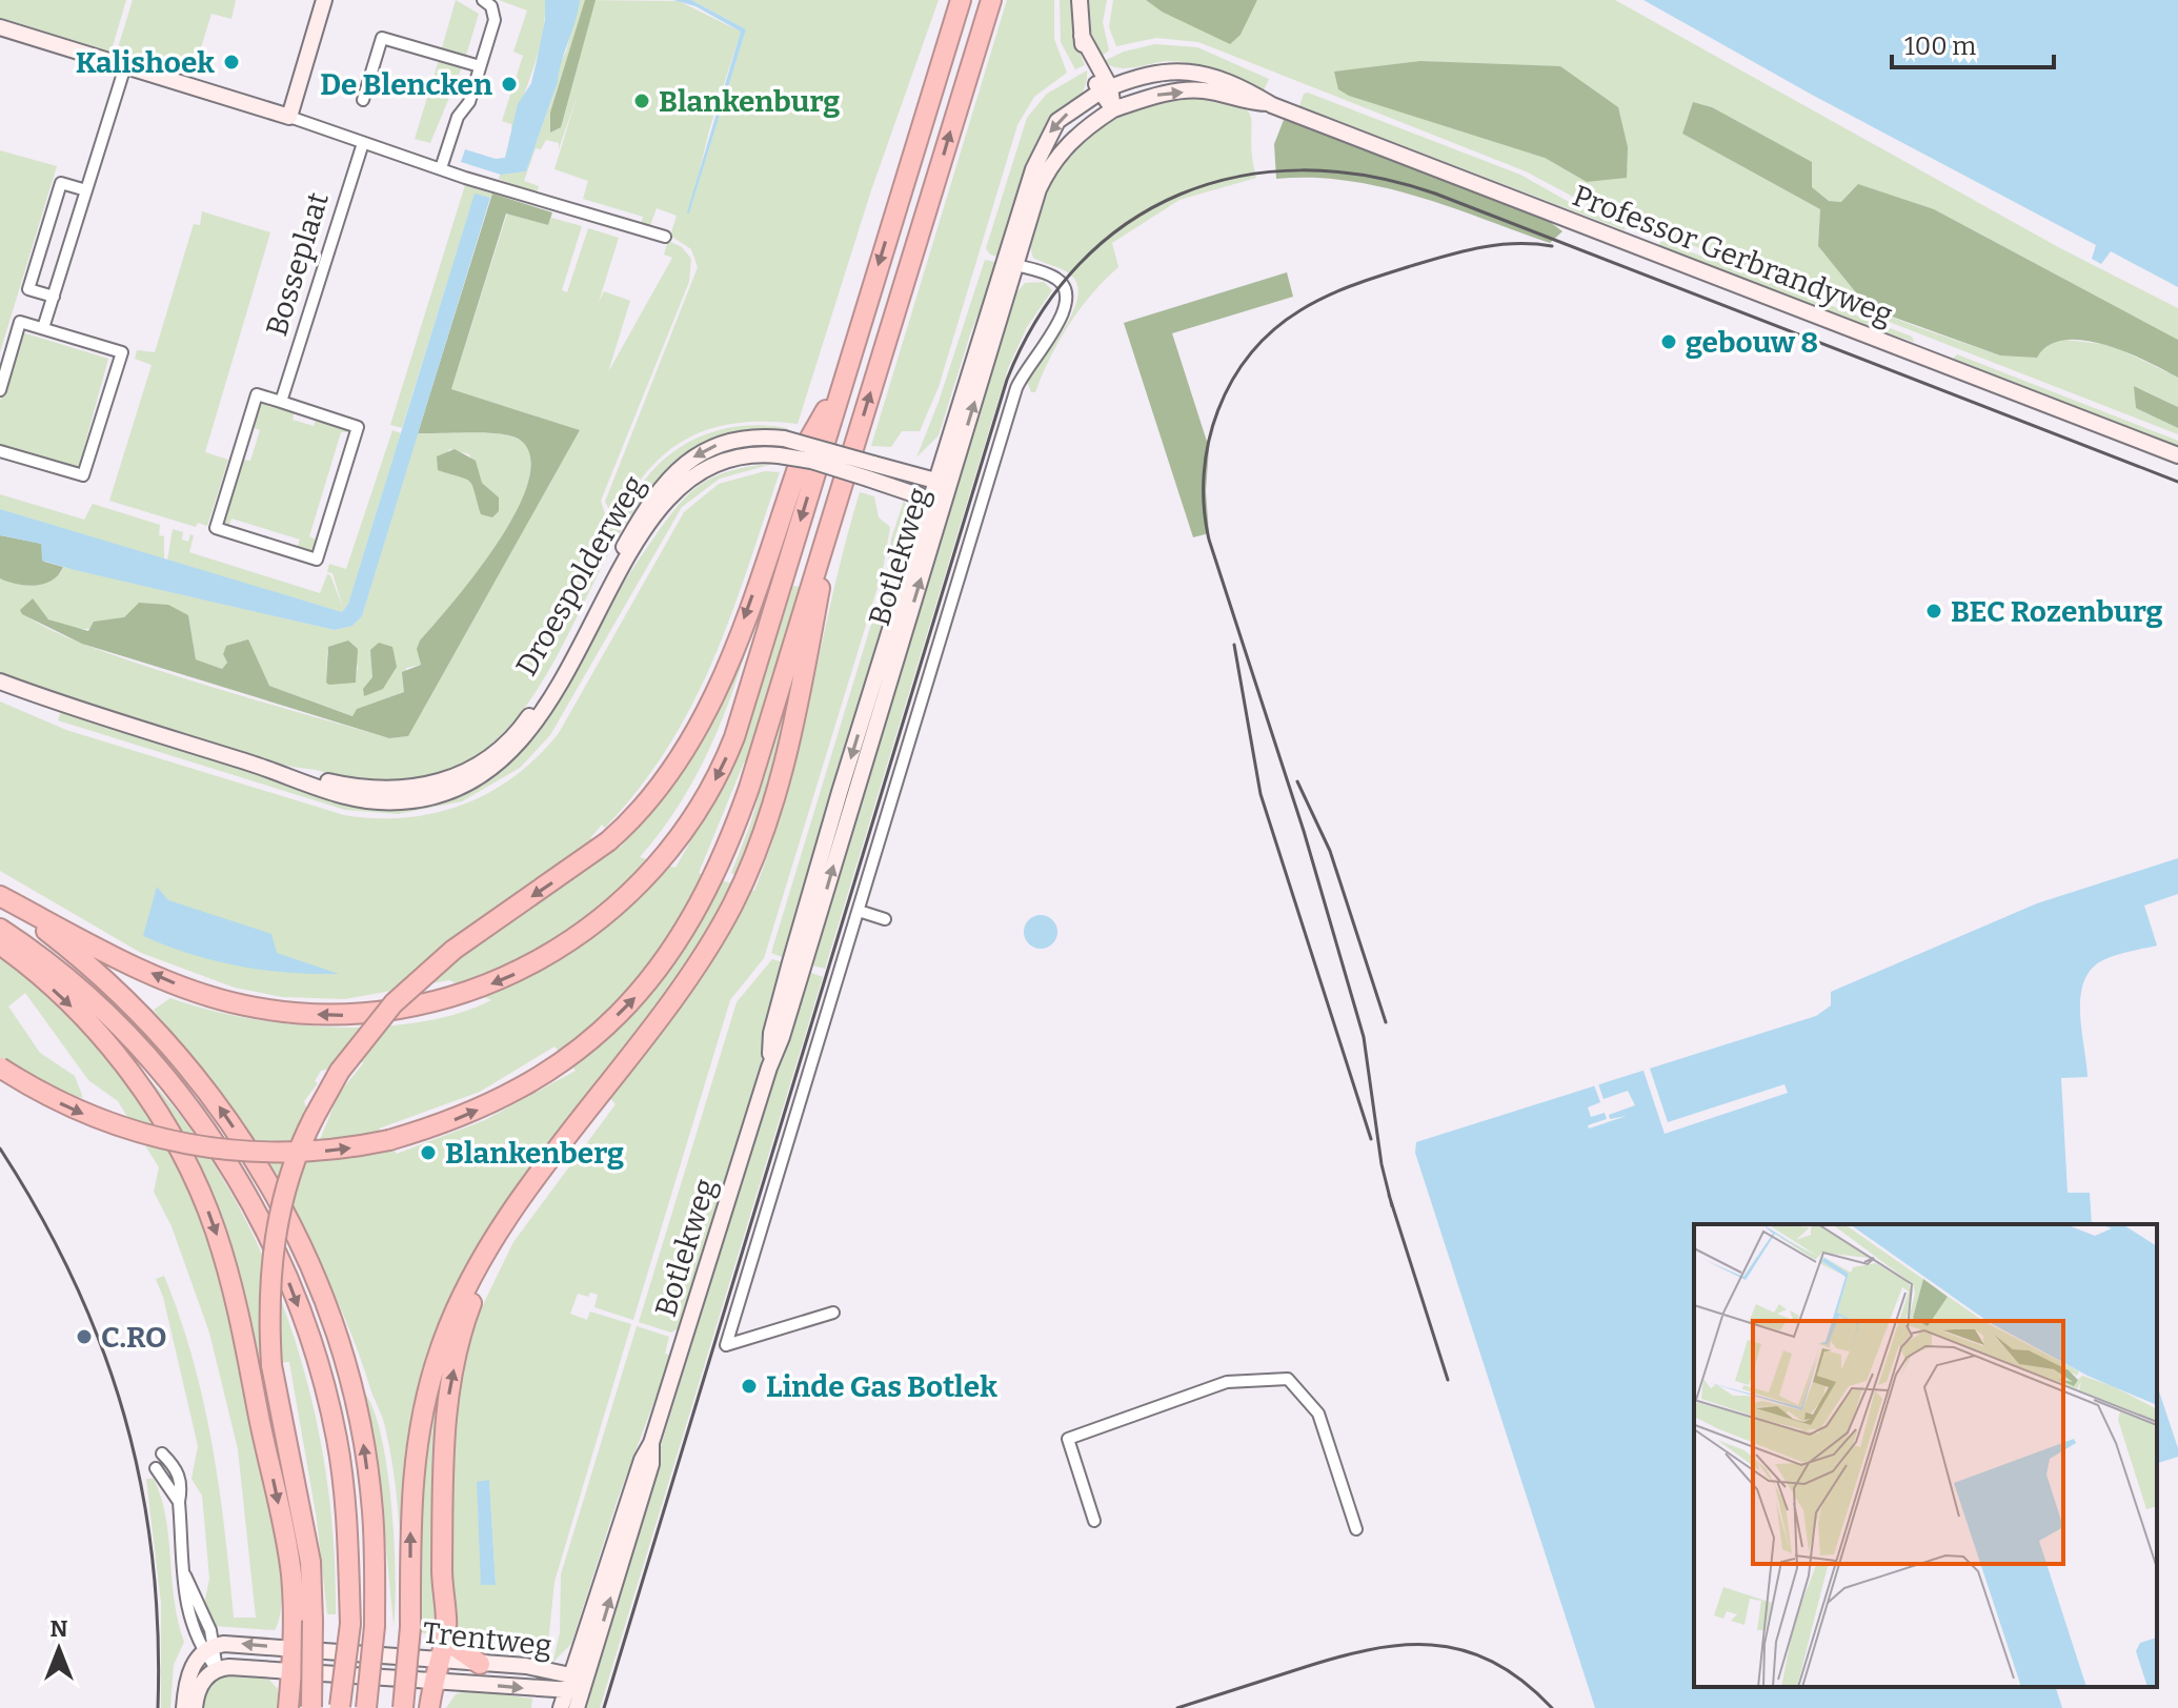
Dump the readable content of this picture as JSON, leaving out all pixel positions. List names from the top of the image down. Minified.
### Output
{"streets":{"main road":["Professor Gerbrandyweg","Botlekweg","Droespolderweg","Trentweg"],"street":["Bosseplaat"]},"crossings":[["Professor Gerbrandyweg","Botlekweg"],["Botlekweg","Droespolderweg"],["Botlekweg","Trentweg"]],"places":["Kalishoek","De Blencken","Blankenburg","gebouw 8","BEC Rozenburg","Blankenberg","C.RO","Linde Gas Botlek"],"scale_bar":"100 m","north":"top"}
